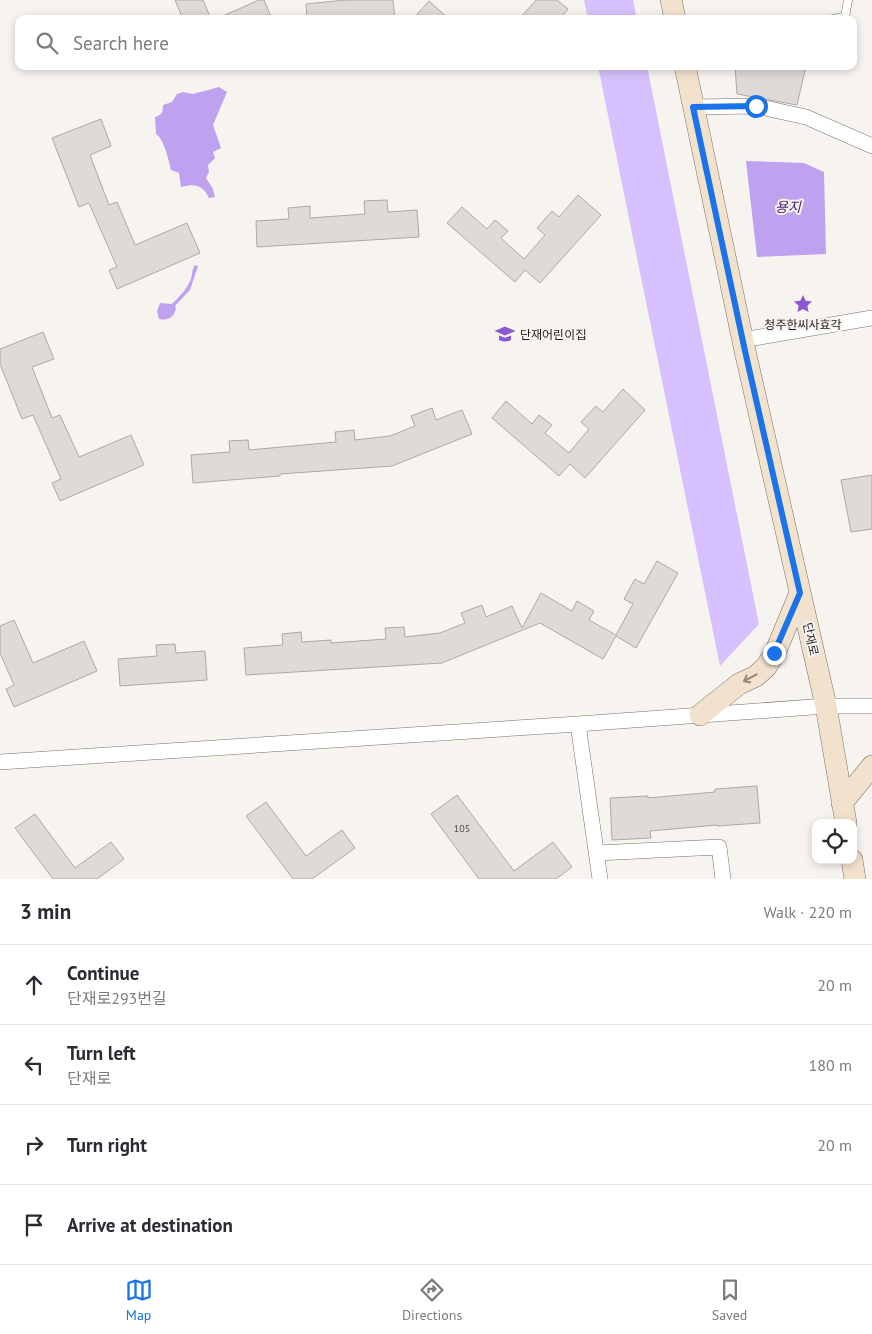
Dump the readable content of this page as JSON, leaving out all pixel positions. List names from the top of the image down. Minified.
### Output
{"streets":{"street":["단재로"]},"water":["용지"],"places":{"place":["청주한씨사효각"],"school or university":["단재어린이집"]},"house_numbers":["105"],"page":{"search":"Search here","heading":["3 min","Walk · 220 m"],"list":[["Continue","단재로293번길","20 m"],["Turn left","단재로","180 m"],["Turn right","20 m"],"Arrive at destination"],"nav":["Map","Directions","Saved"]}}
